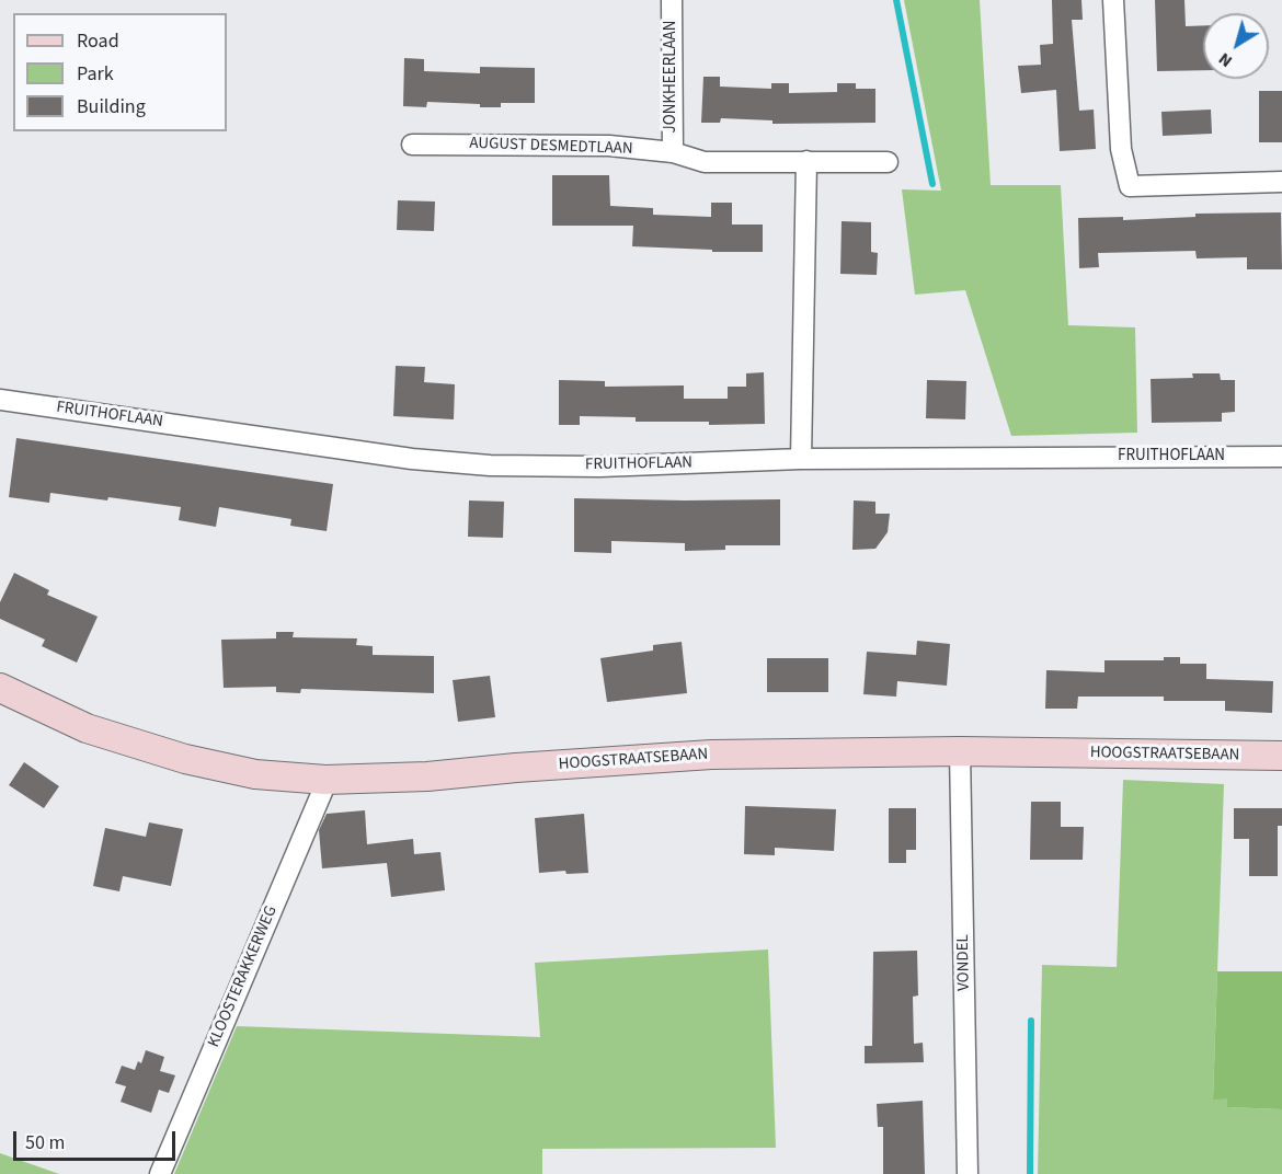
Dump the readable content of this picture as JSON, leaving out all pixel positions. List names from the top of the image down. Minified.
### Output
{"streets":{"main road":["HOOGSTRAATSEBAAN"],"street":["JONKHEERLAAN","AUGUST DESMEDTLAAN","FRUITHOFLAAN","VONDEL","KLOOSTERAKKERWEG"]},"crossings":[["JONKHEERLAAN","AUGUST DESMEDTLAAN"],["HOOGSTRAATSEBAAN","VONDEL"],["HOOGSTRAATSEBAAN","KLOOSTERAKKERWEG"]],"legend":["Road","Park","Building"],"scale_bar":"50 m","north":"bottom left"}
